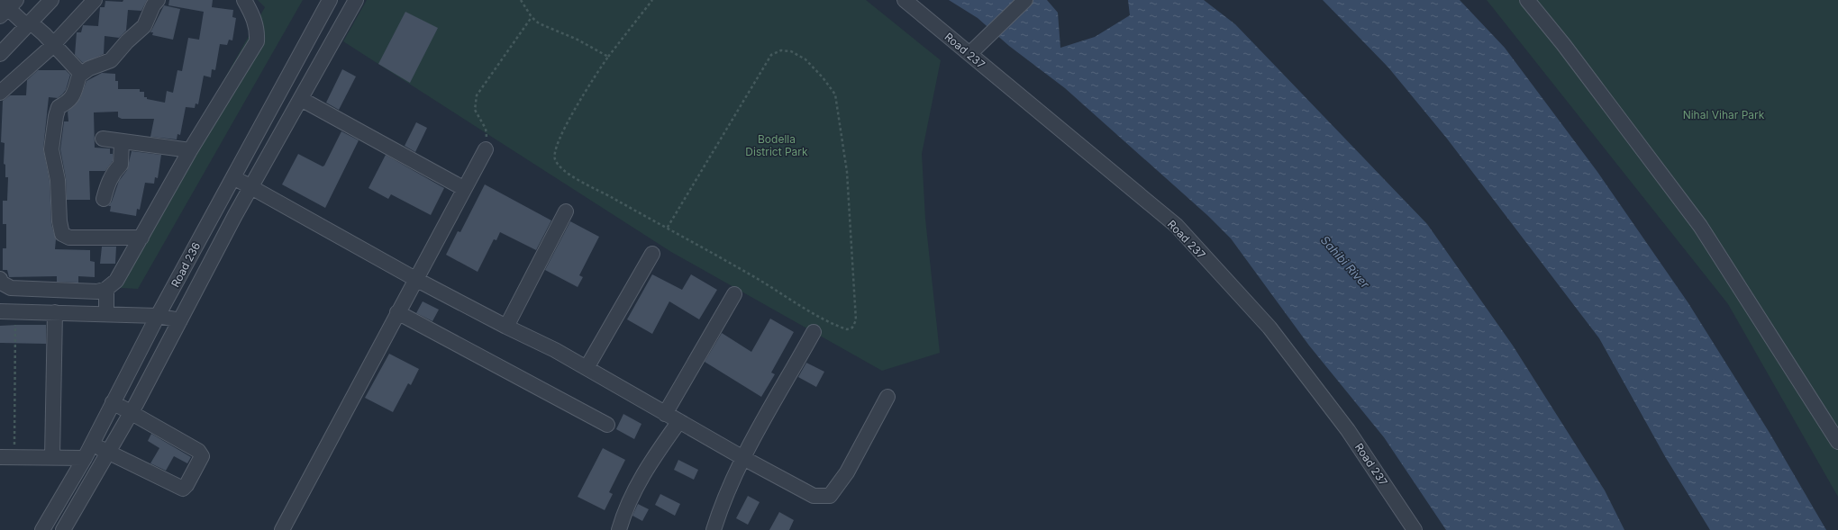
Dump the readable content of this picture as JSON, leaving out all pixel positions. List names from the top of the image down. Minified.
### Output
{"streets":{"street":["Road 237","Road 236"]},"water":["Sahibi River"],"parks":["Nihal Vihar Park","Bodella District Park"]}
